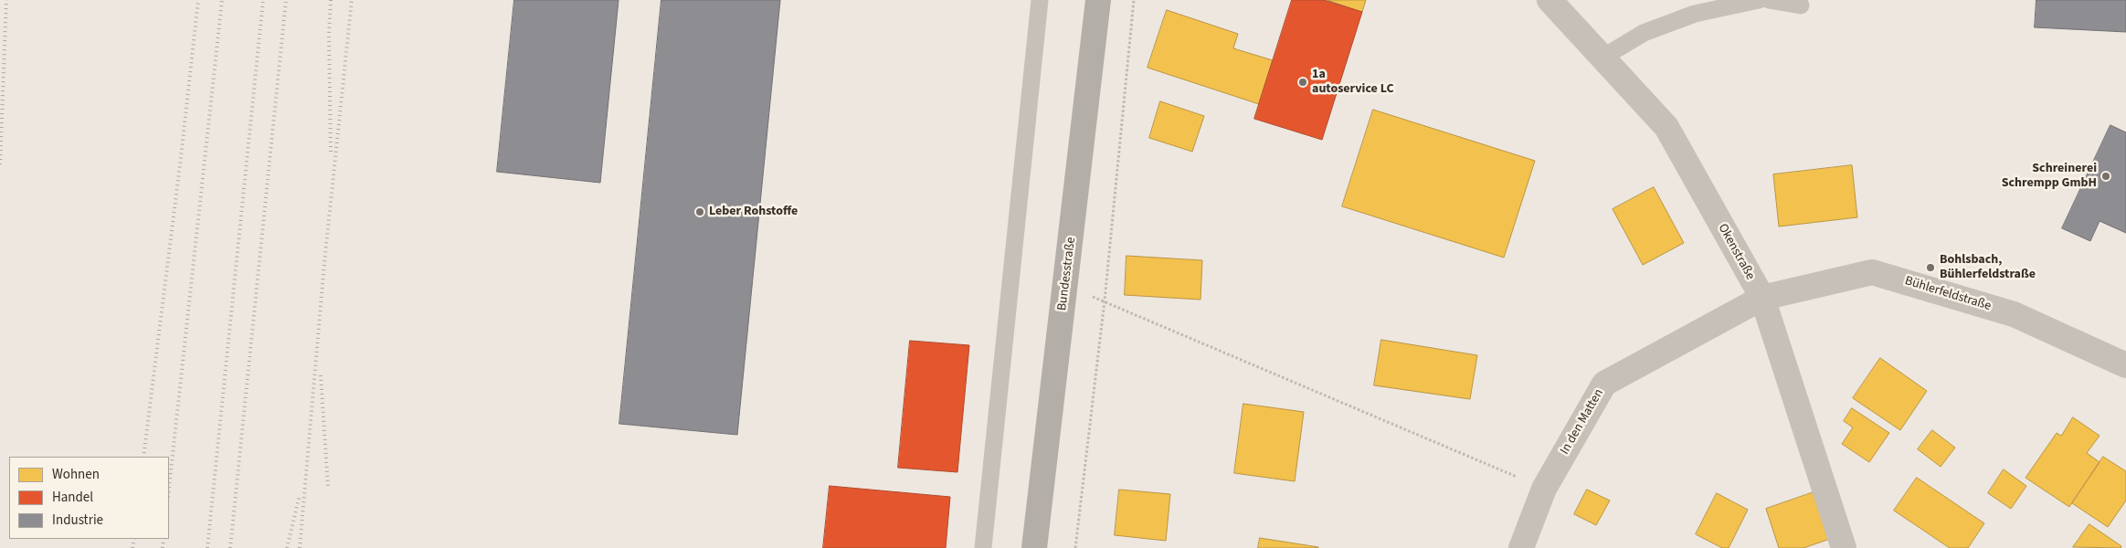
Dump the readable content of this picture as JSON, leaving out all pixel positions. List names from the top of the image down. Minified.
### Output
{"streets":{"main road":["Bundesstraße"],"street":["Okenstraße","Bühlerfeldstraße","In den Matten"]},"crossings":[["Okenstraße","Bühlerfeldstraße"],["Okenstraße","In den Matten"],["Bühlerfeldstraße","In den Matten"]],"places":["1a autoservice LC","Schreinerei Schrempp GmbH","Leber Rohstoffe","Bohlsbach, Bühlerfeldstraße"],"legend":["Wohnen","Handel","Industrie"]}
